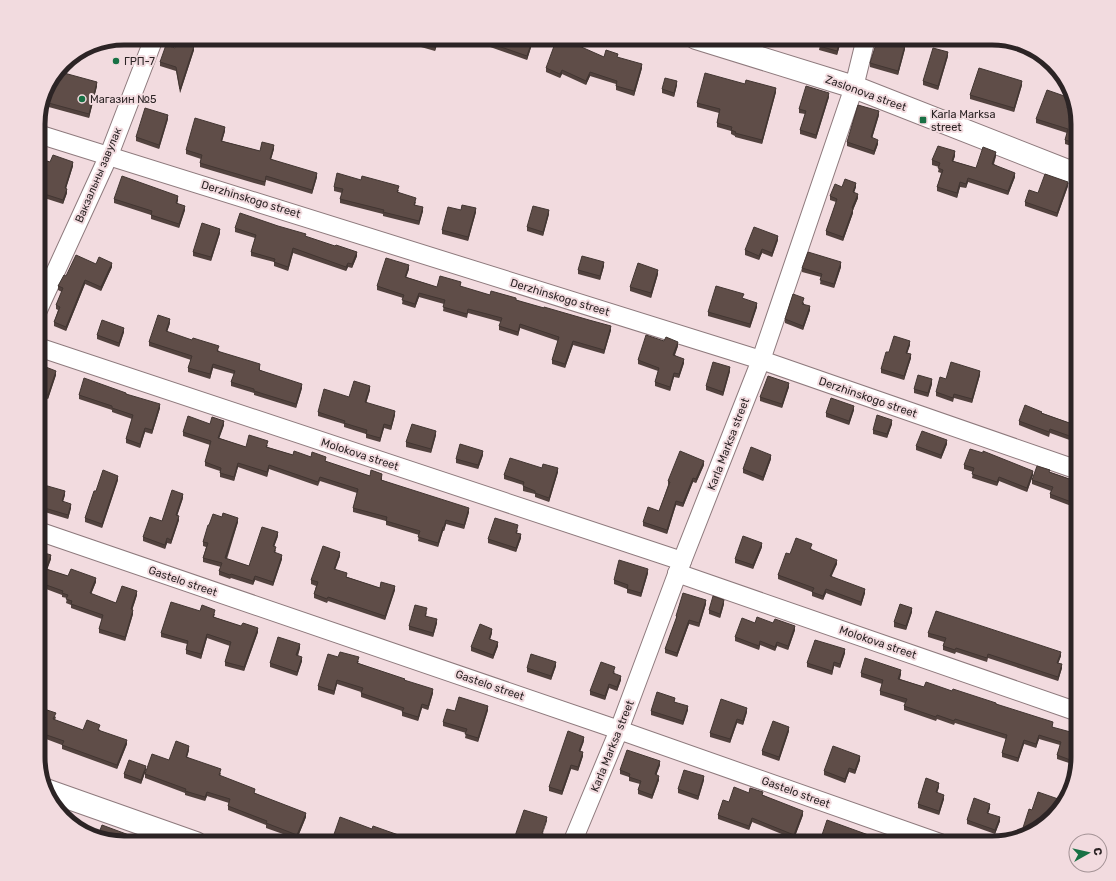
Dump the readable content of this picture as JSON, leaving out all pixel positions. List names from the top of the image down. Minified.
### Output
{"streets":{"street":["Zaslonova street","Вакзальны завулак","Derzhinskogo street","Karla Marksa street","Molokova street","Gastelo street"]},"crossings":[["Zaslonova street","Karla Marksa street"],["Вакзальны завулак","Derzhinskogo street"],["Derzhinskogo street","Karla Marksa street"],["Karla Marksa street","Molokova street"],["Karla Marksa street","Gastelo street"]],"places":{"other":["ГРП-7","Магазин №5"],"transit":["Karla Marksa street"]},"north":"right"}
